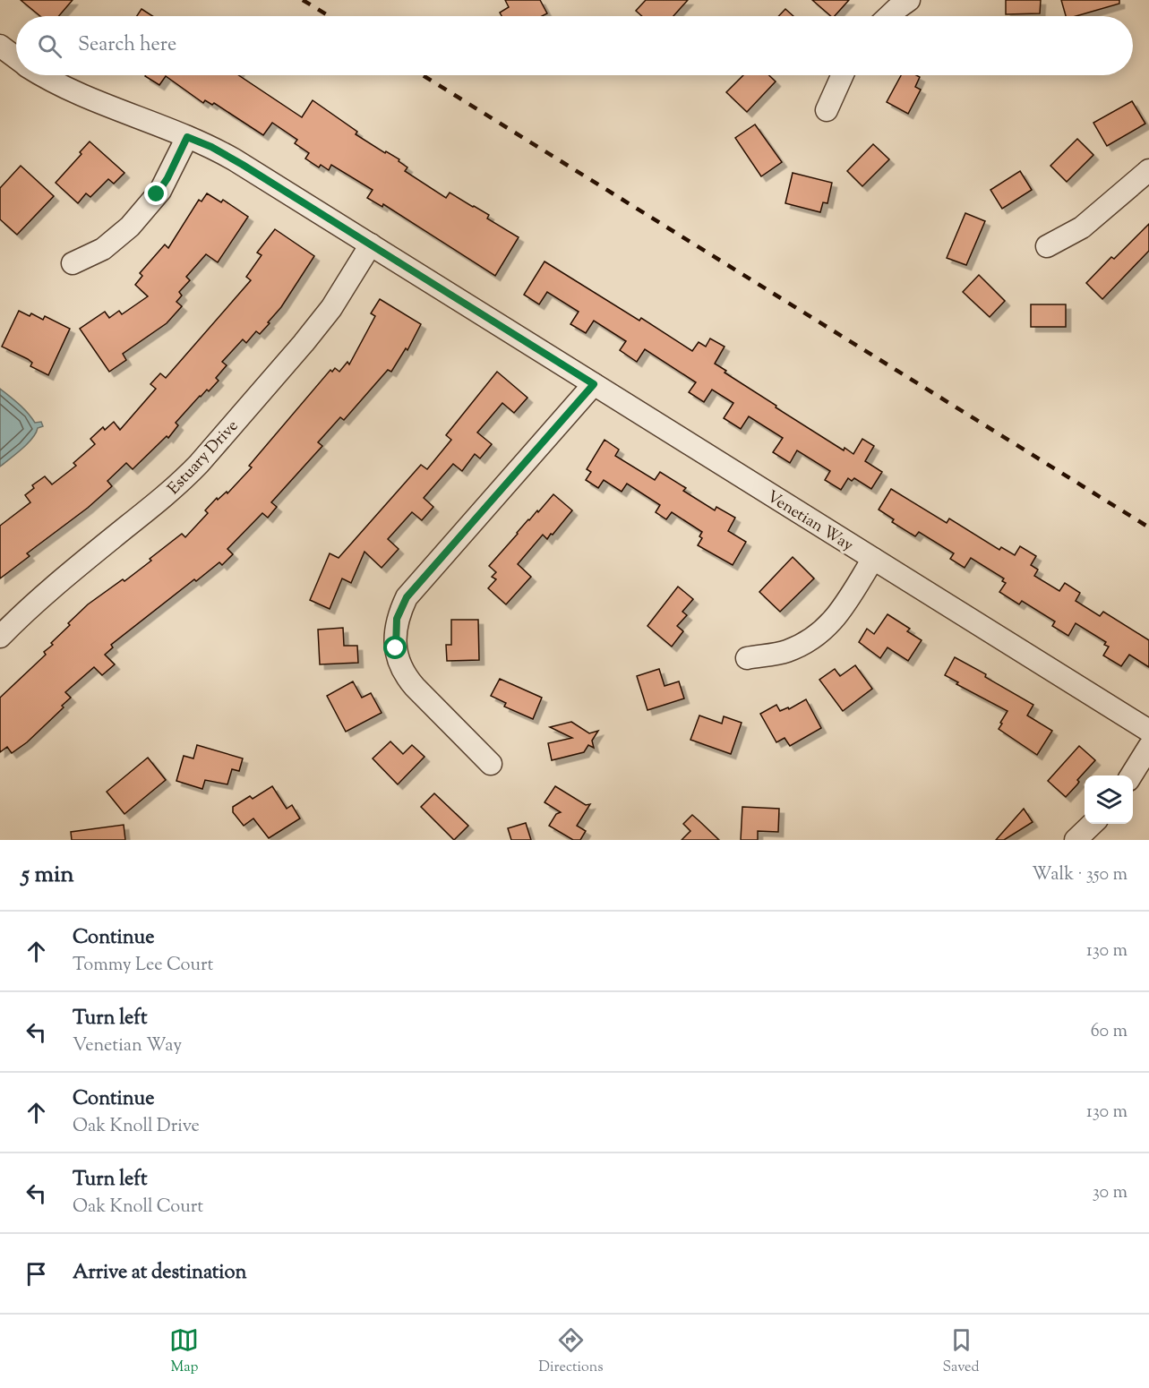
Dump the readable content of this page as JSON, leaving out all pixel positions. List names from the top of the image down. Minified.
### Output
{"streets":{"street":["Estuary Drive","Venetian Way"]},"crossings":[["Estuary Drive","Venetian Way"]],"page":{"search":"Search here","heading":["5 min","Walk · 350 m"],"list":[["Continue","Tommy Lee Court","130 m"],["Turn left","Venetian Way","60 m"],["Continue","Oak Knoll Drive","130 m"],["Turn left","Oak Knoll Court","30 m"],"Arrive at destination"],"nav":["Map","Directions","Saved"]}}
